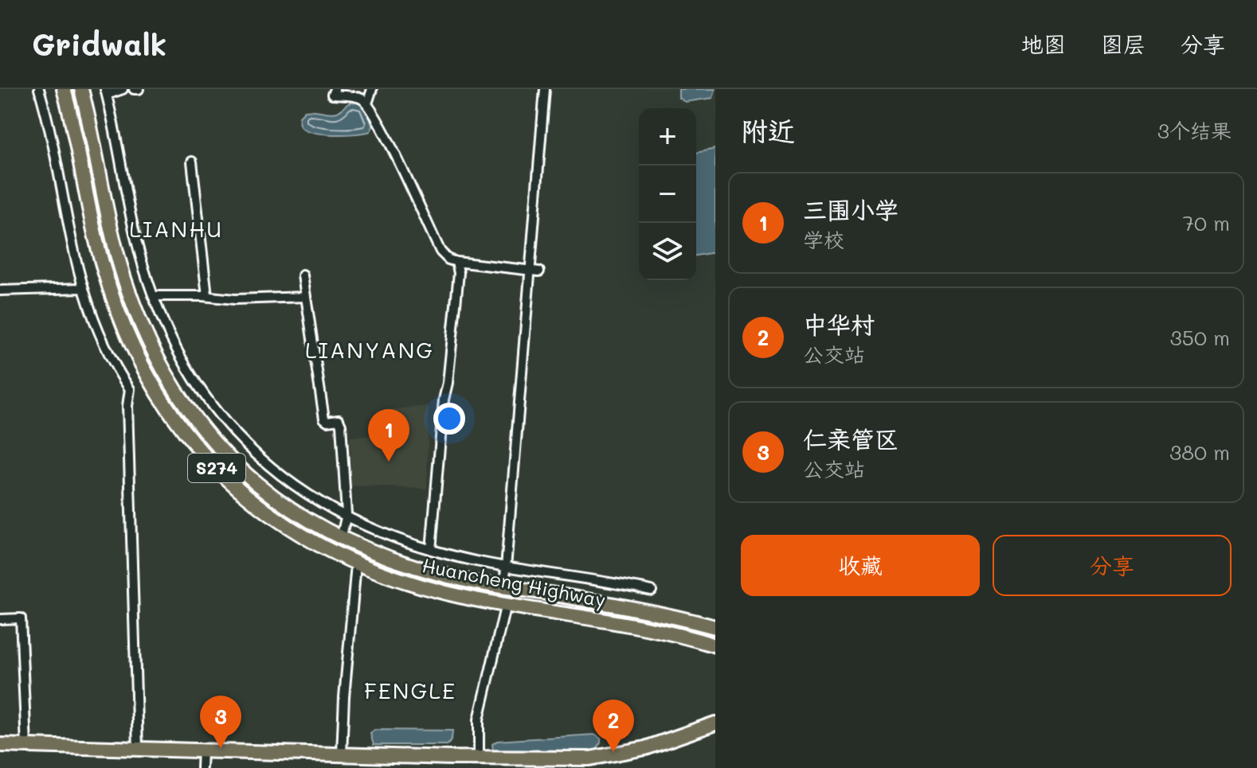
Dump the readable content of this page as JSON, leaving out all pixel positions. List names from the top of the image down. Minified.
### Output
{"streets":{"main road":["S274","Huancheng Highway"]},"districts":["LIANHU","LIANYANG","FENGLE"],"page":{"header":"Gridwalk","nav":["地图","图层","分享"],"heading":["附近","3个结果"],"map_buttons":["+","−"],"list":[{"mark":"1","name":"三围小学","note":"学校","value":"70 m"},{"mark":"2","name":"中华村","note":"公交站","value":"350 m"},{"mark":"3","name":"仁亲管区","note":"公交站","value":"380 m"}],"pins":["1","3","2"],"buttons":["收藏","分享"]}}
